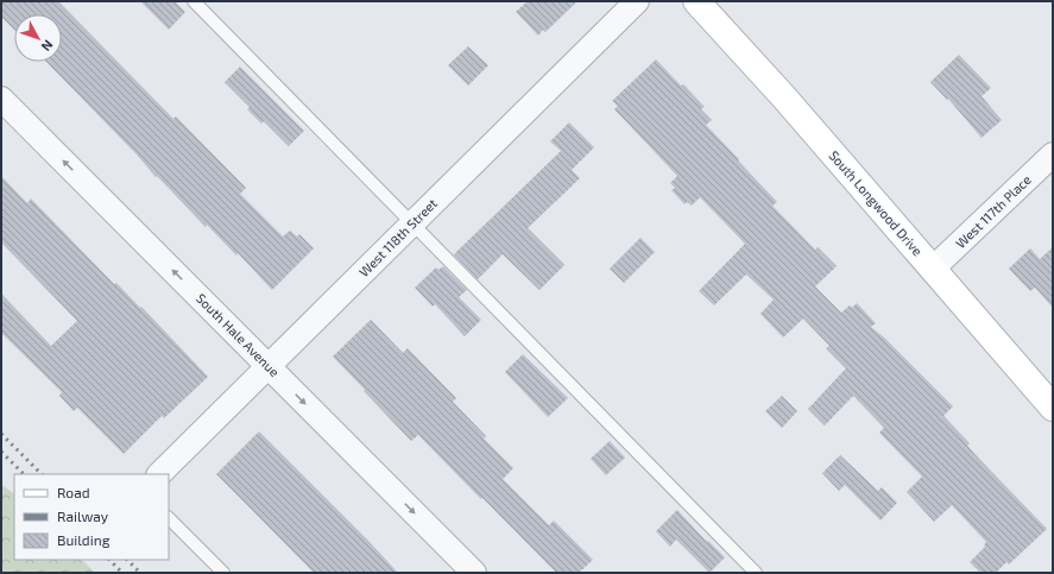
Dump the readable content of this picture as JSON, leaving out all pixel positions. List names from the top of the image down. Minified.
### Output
{"streets":{"street":["South Longwood Drive","West 117th Place","West 118th Street","South Hale Avenue"]},"crossings":[["South Longwood Drive","West 117th Place"],["West 118th Street","South Hale Avenue"]],"legend":["Road","Railway","Building"],"north":"bottom right"}
